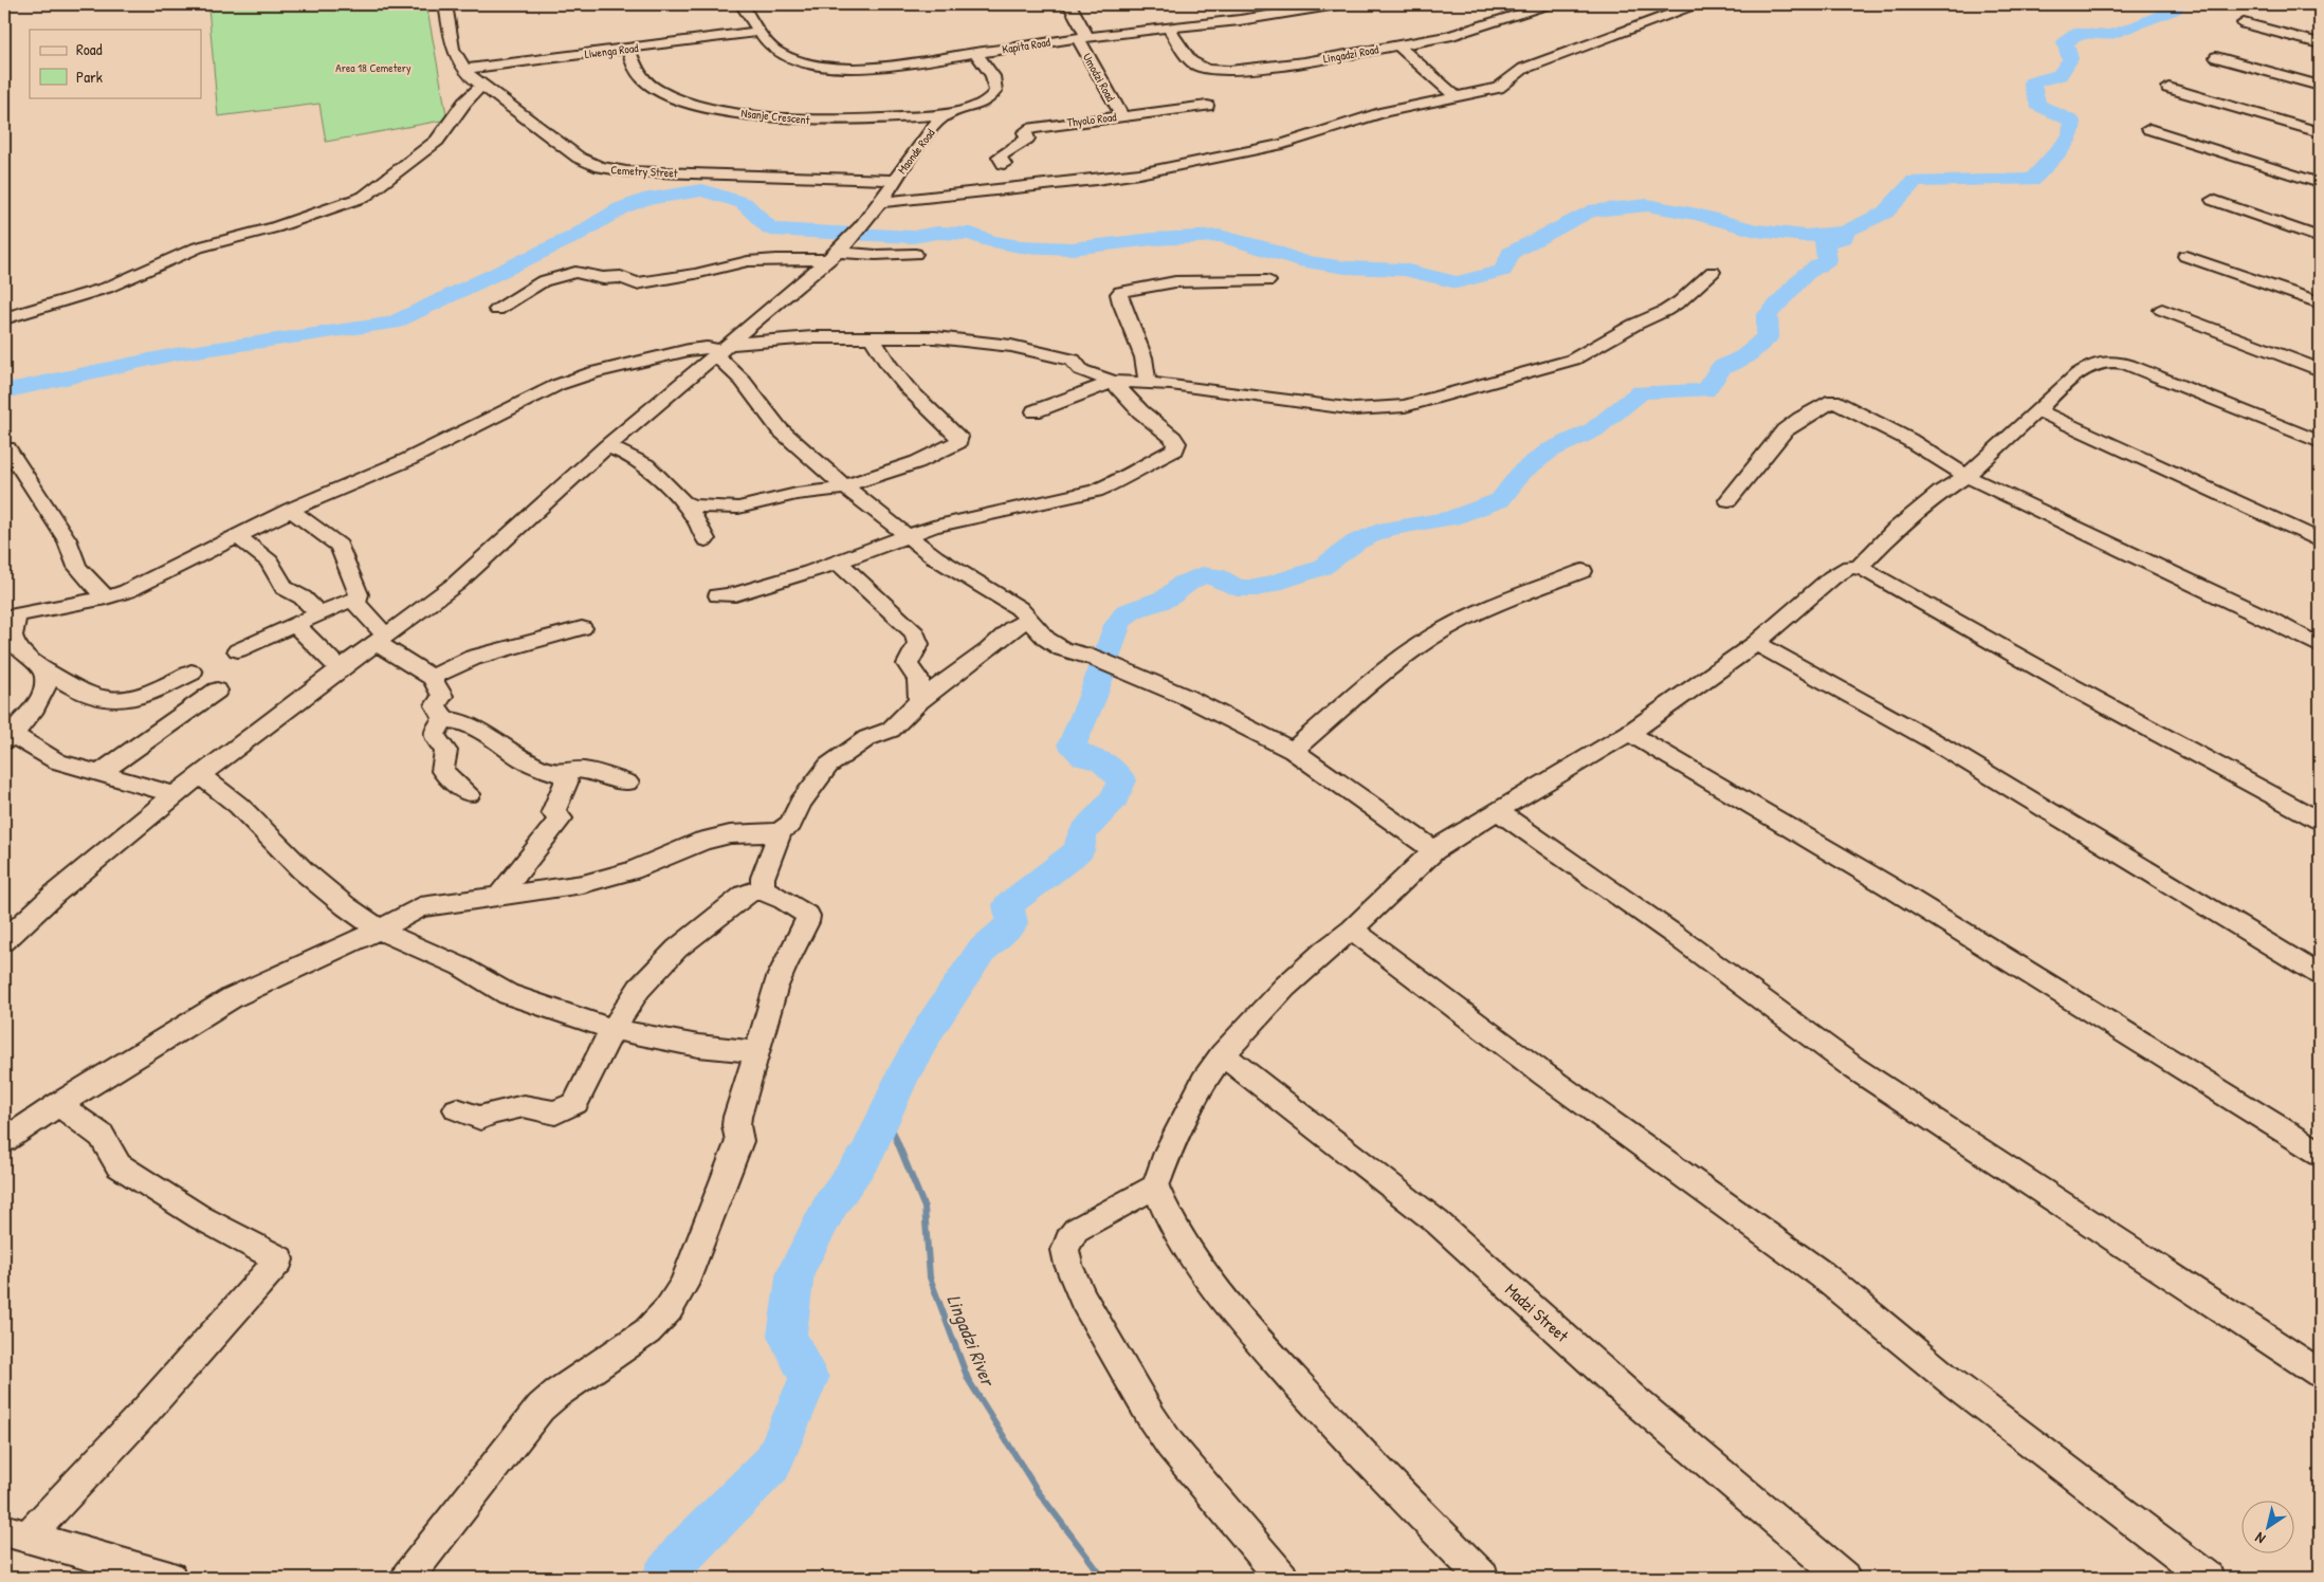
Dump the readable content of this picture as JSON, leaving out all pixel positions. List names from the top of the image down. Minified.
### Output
{"streets":{"street":["Kapita Road","Liwenga Road","Lingadzi Road","Umodzi Road","Nsanje Crescent","Thyolo Road","Maonde Road","Cemetry Street","Madzi Street"]},"crossings":[["Kapita Road","Liwenga Road"],["Kapita Road","Lingadzi Road"],["Kapita Road","Umodzi Road"],["Kapita Road","Maonde Road"],["Liwenga Road","Nsanje Crescent"],["Liwenga Road","Cemetry Street"],["Umodzi Road","Thyolo Road"],["Nsanje Crescent","Maonde Road"],["Maonde Road","Cemetry Street"]],"water":["Lingadzi River"],"parks":["Area 18 Cemetery"],"legend":["Road","Park"],"north":"bottom left"}
